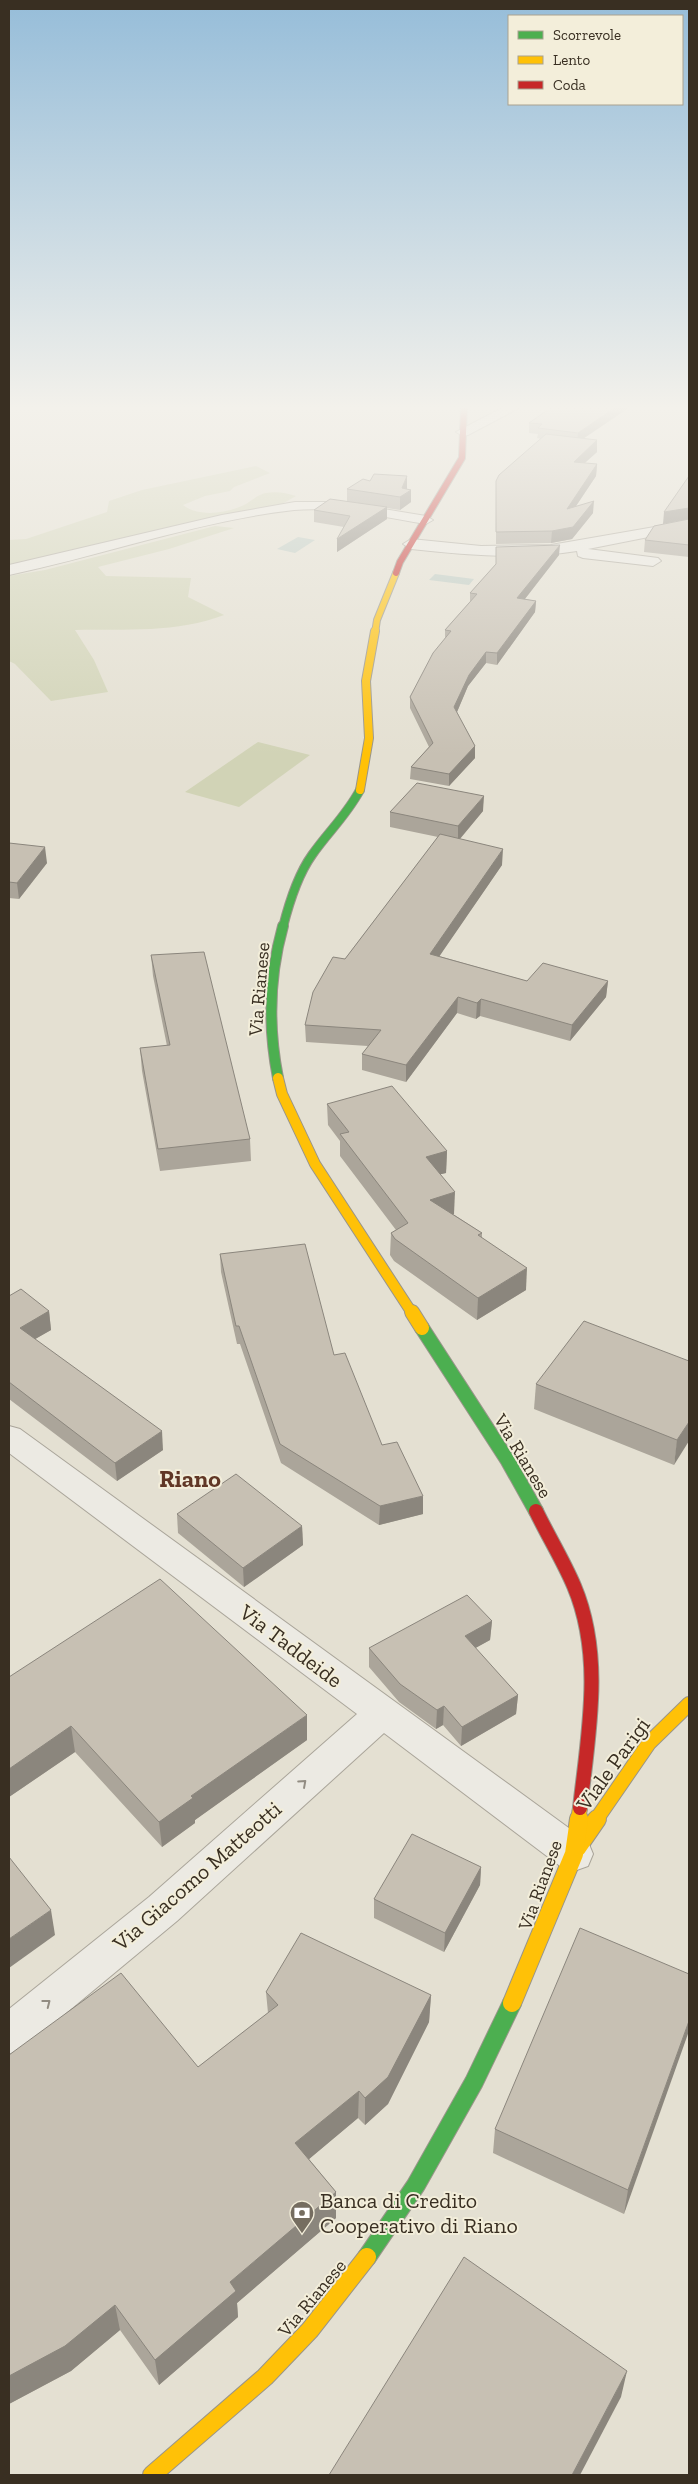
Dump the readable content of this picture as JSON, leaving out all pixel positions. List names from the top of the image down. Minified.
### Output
{"streets":{"main road":["Via Rianese","Viale Parigi"],"street":["Via Taddeide","Via Giacomo Matteotti"]},"crossings":[["Via Rianese","Via Taddeide"],["Via Rianese","Viale Parigi"],["Via Taddeide","Viale Parigi"],["Via Taddeide","Via Giacomo Matteotti"]],"one_way":["Via Giacomo Matteotti"],"districts":["Riano"],"places":{"bank":["Banca di Credito Cooperativo di Riano"]},"legend":["Scorrevole","Lento","Coda"]}
